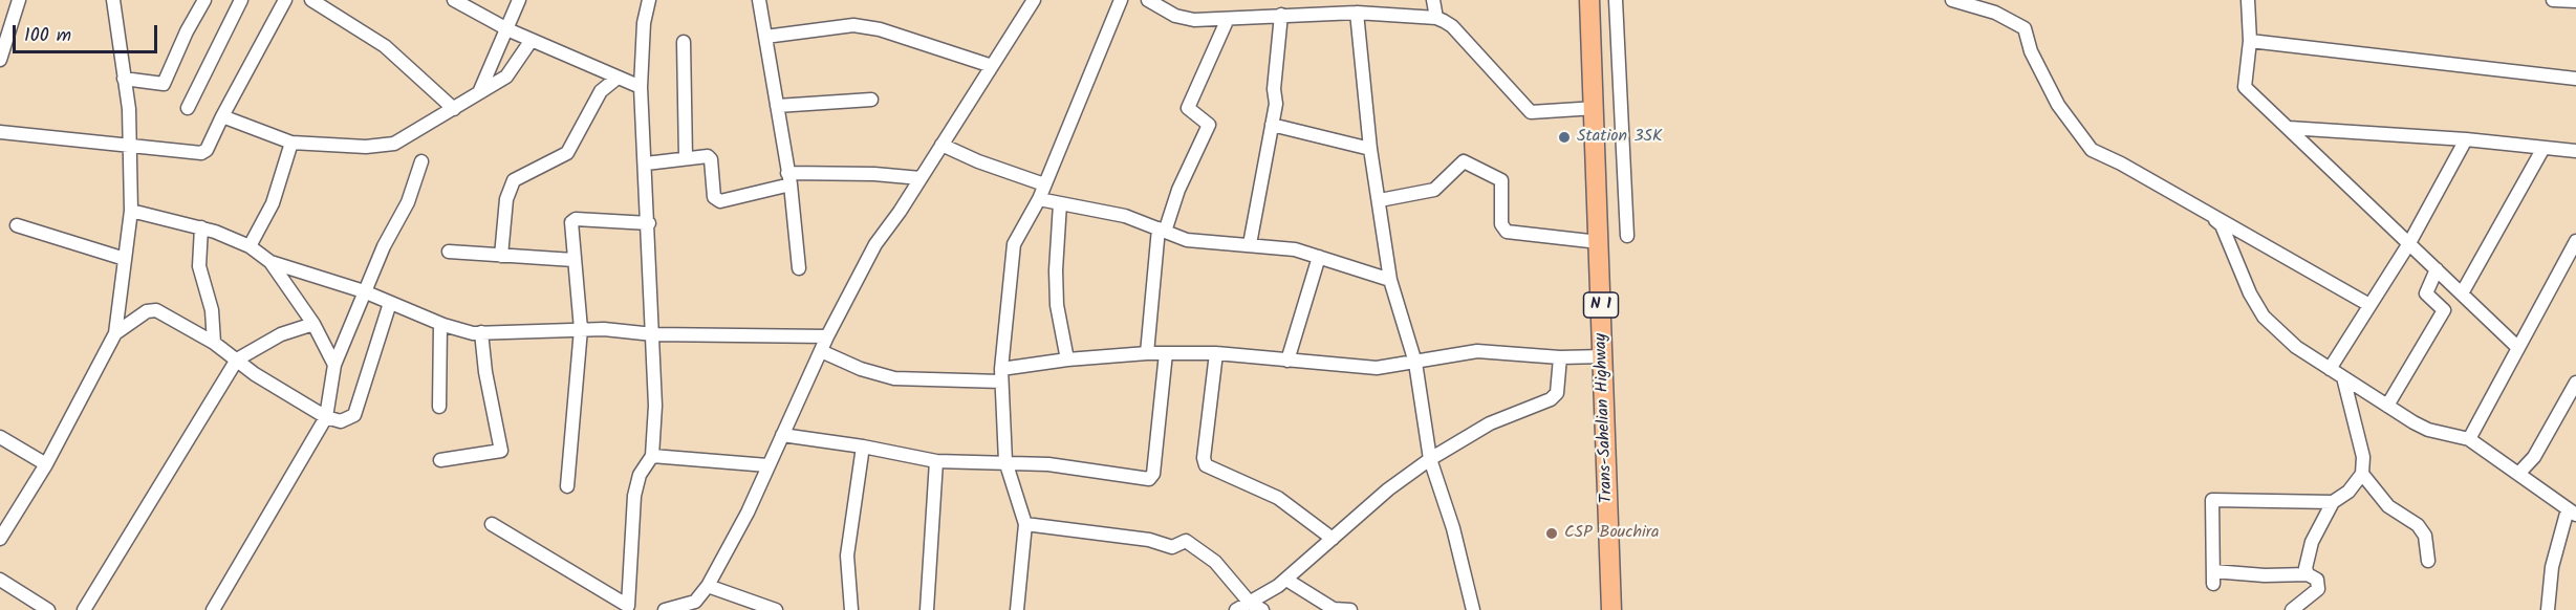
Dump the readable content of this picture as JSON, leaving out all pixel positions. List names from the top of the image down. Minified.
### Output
{"streets":{"highway":["N 1","Trans-Sahelian Highway"]},"places":["Station 3SK","CSP Bouchira"],"scale_bar":"100 m"}
